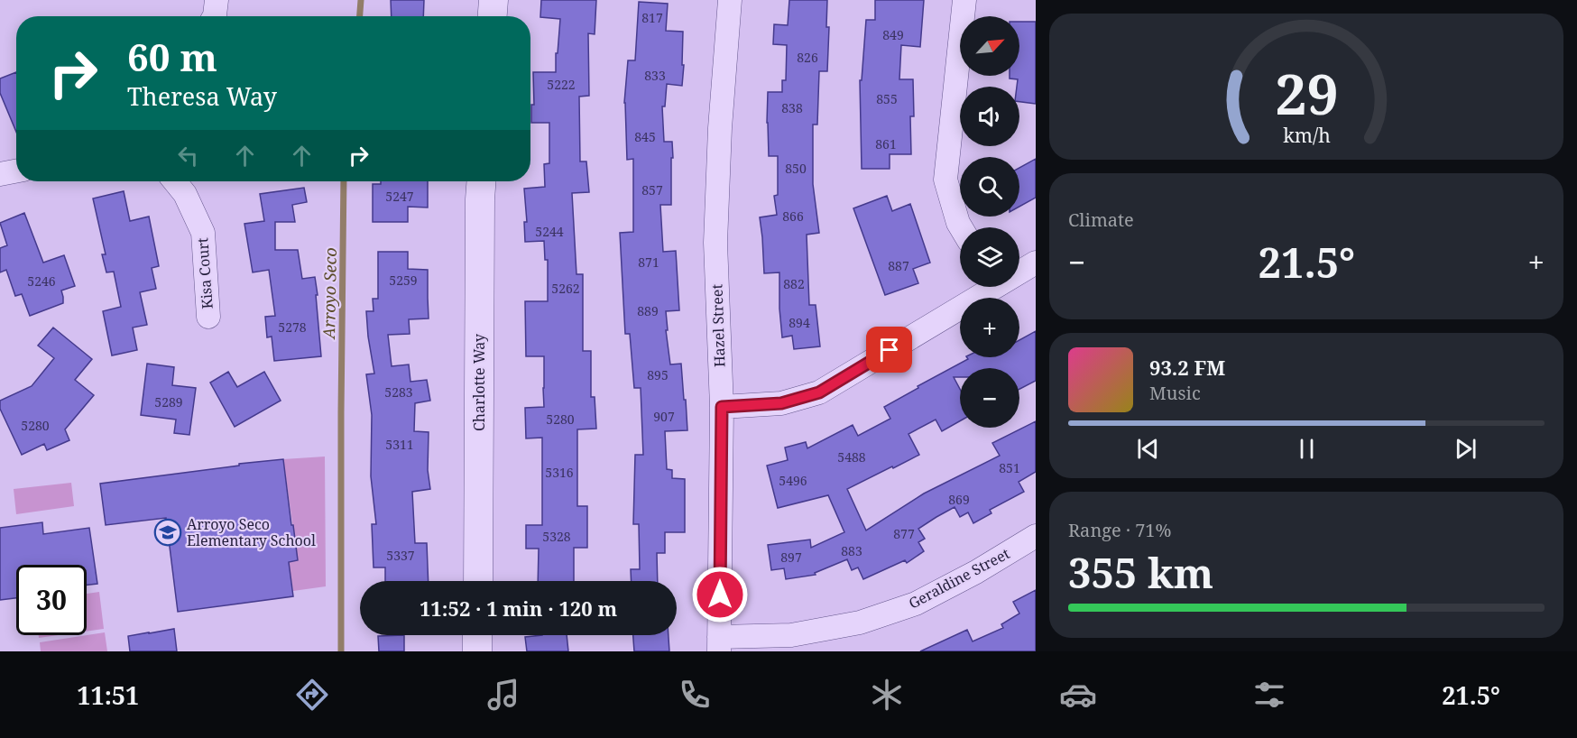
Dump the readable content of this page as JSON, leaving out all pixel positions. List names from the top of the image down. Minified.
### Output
{"streets":{"street":["Kisa Court","Hazel Street","Charlotte Way","Geraldine Street"]},"crossings":[["Hazel Street","Geraldine Street"]],"water":["Arroyo Seco"],"places":{"school or university":["Arroyo Seco Elementary School"]},"house_numbers":["817","849","826","833","5222","855","838","845","861","850","857","5247","866","5244","871","887","5259","5246","882","5262","889","894","5278","895","5283","5289","907","5280","5280","5311","5488","851","5316","5496","869","877","5328","883","5337","897"],"north":"top right","page":{"map_buttons":["+","−"],"turn":["60 m","Theresa Way"],"tile":["Climate",["Range · 71%","355 km"]],"heat":["−","21.5°","+"],"song":["93.2 FM","Music"],"limit":"30","trip":"11:52 · 1 min · 120 m","tabs":["11:51","21.5°"],"gauge":["29","km/h"]}}
